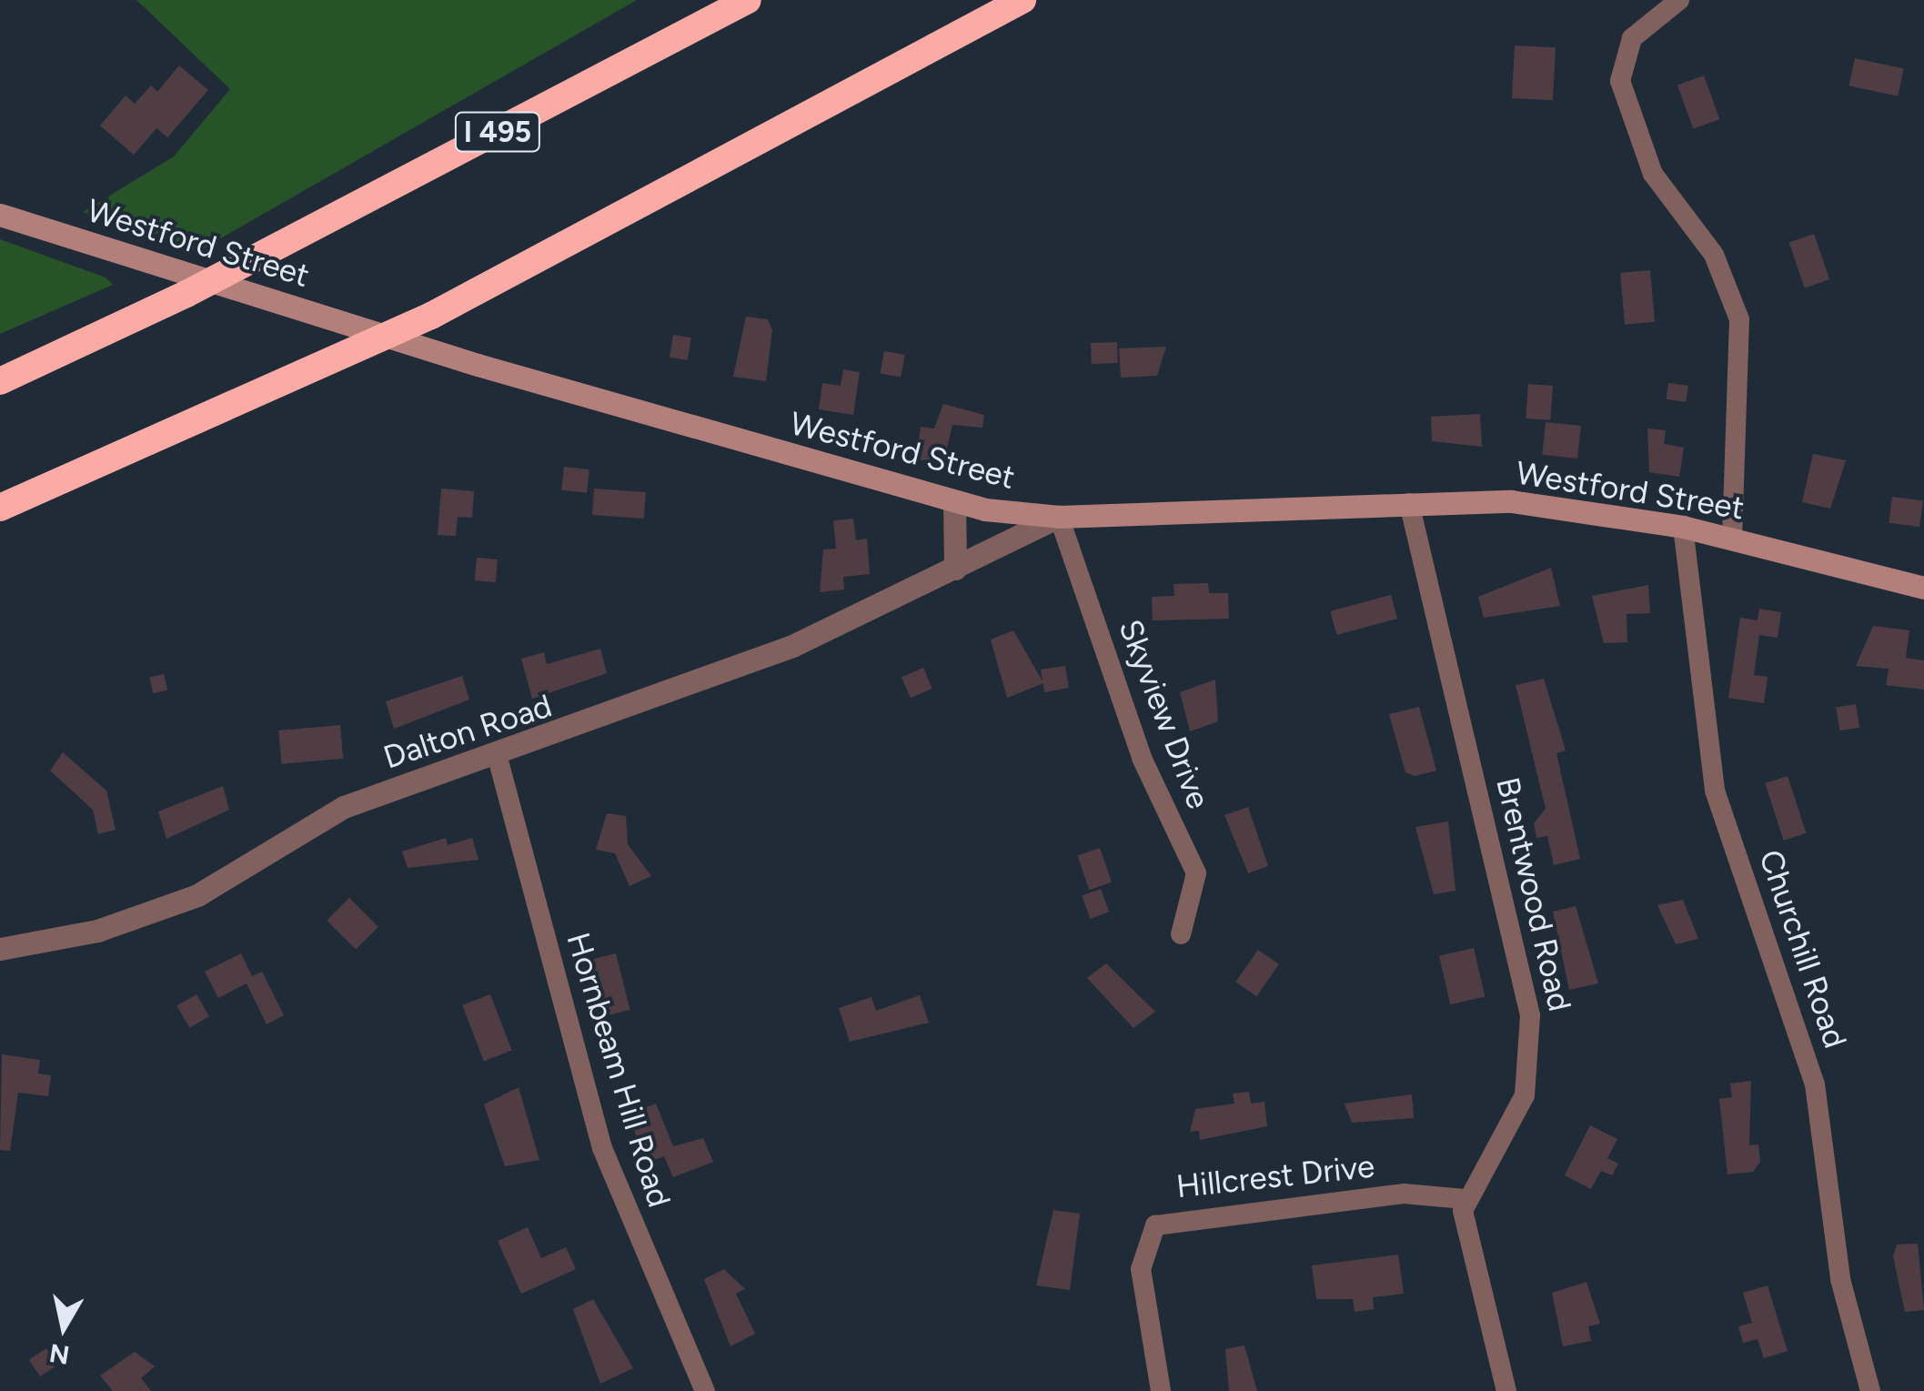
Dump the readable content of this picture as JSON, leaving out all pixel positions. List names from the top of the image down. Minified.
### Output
{"streets":{"highway":["I 495"],"main road":["Westford Street"],"street":["Skyview Drive","Dalton Road","Brentwood Road","Churchill Road","Hornbeam Hill Road","Hillcrest Drive"]},"crossings":[["Westford Street","Skyview Drive"],["Westford Street","Dalton Road"],["Westford Street","Brentwood Road"],["Westford Street","Churchill Road"],["Skyview Drive","Dalton Road"],["Dalton Road","Hornbeam Hill Road"],["Brentwood Road","Hillcrest Drive"]],"north":"bottom"}
